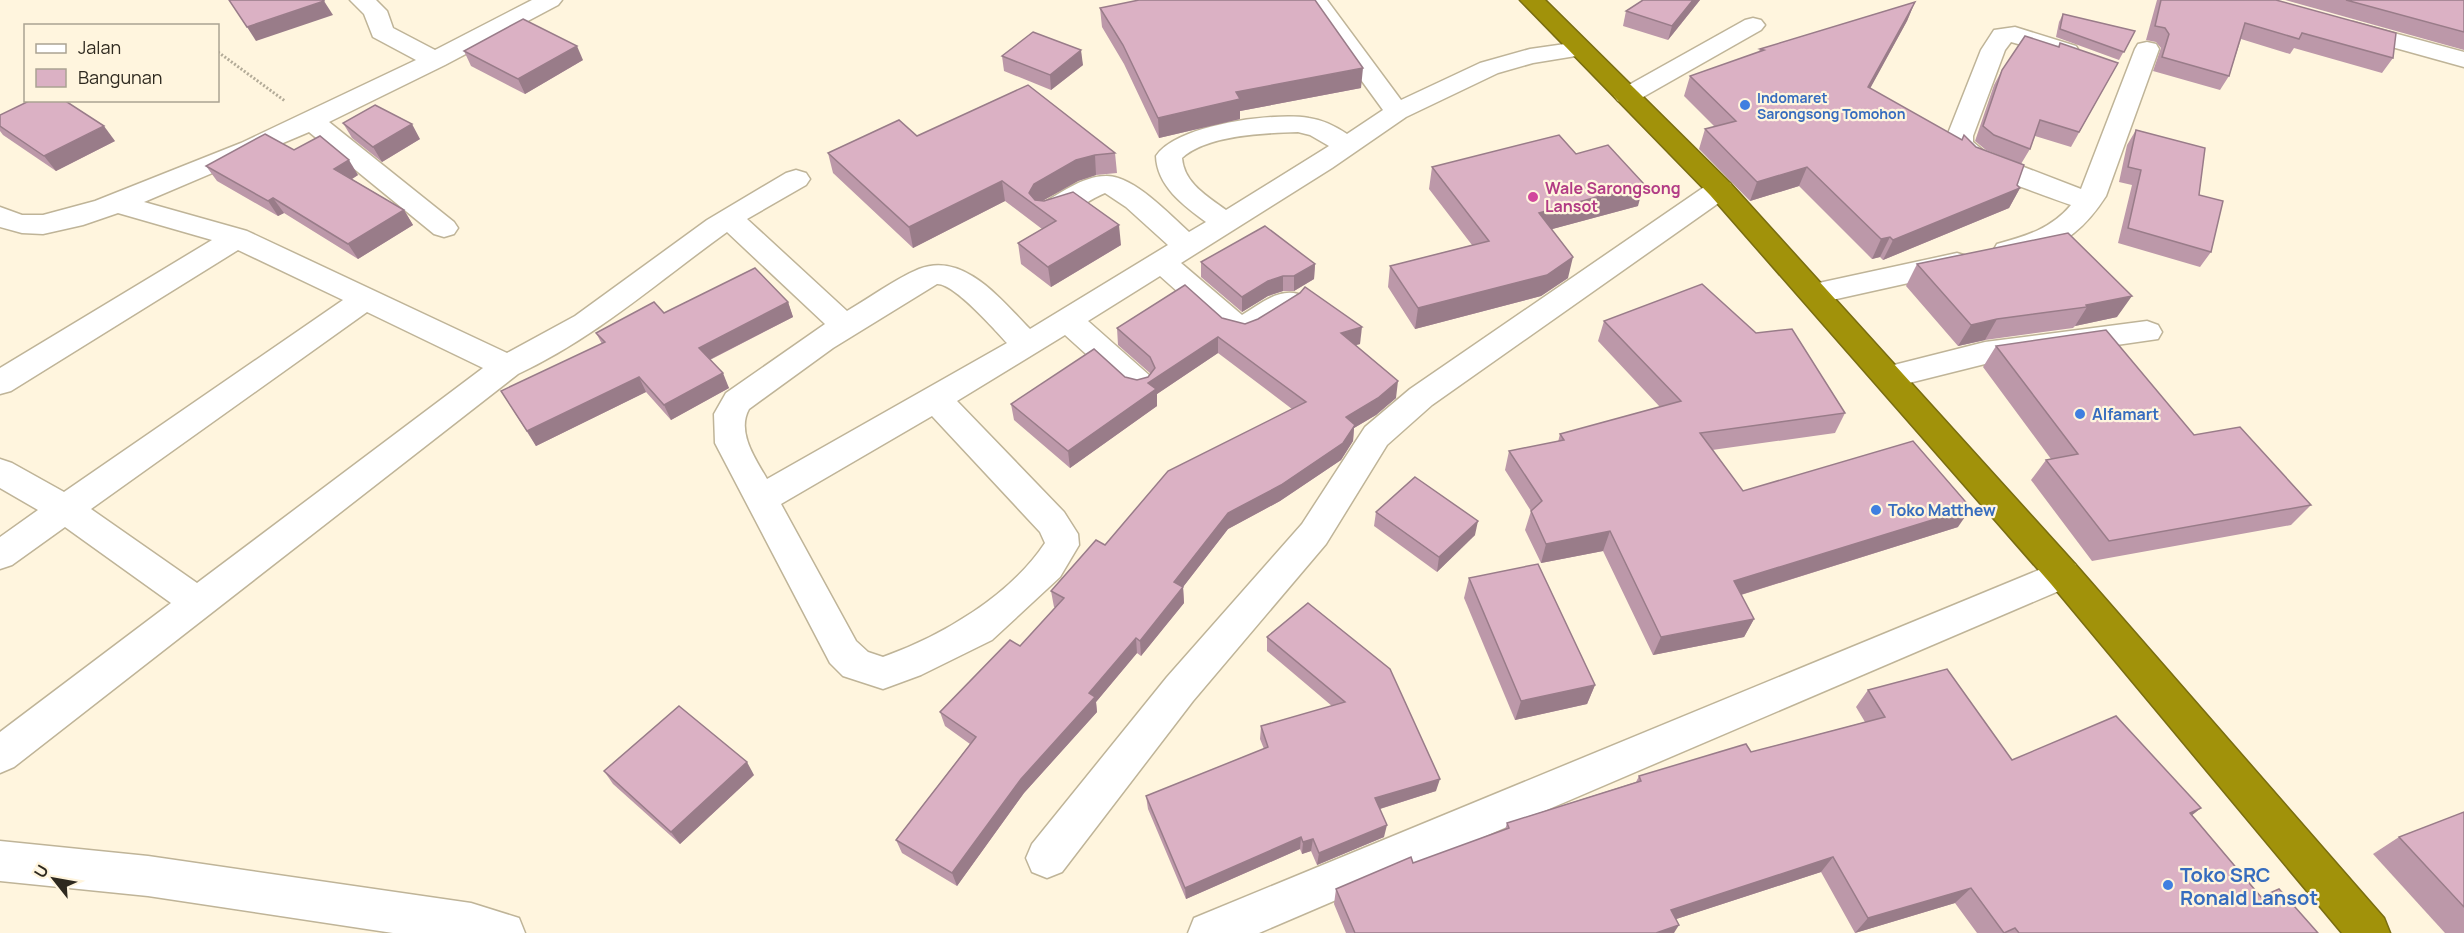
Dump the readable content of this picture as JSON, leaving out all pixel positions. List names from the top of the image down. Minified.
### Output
{"places":["Indomaret Sarongsong Tomohon","Wale Sarongsong Lansot","Alfamart","Toko Matthew","Toko SRC Ronald Lansot"],"legend":["Jalan","Bangunan"],"north":"top left"}
